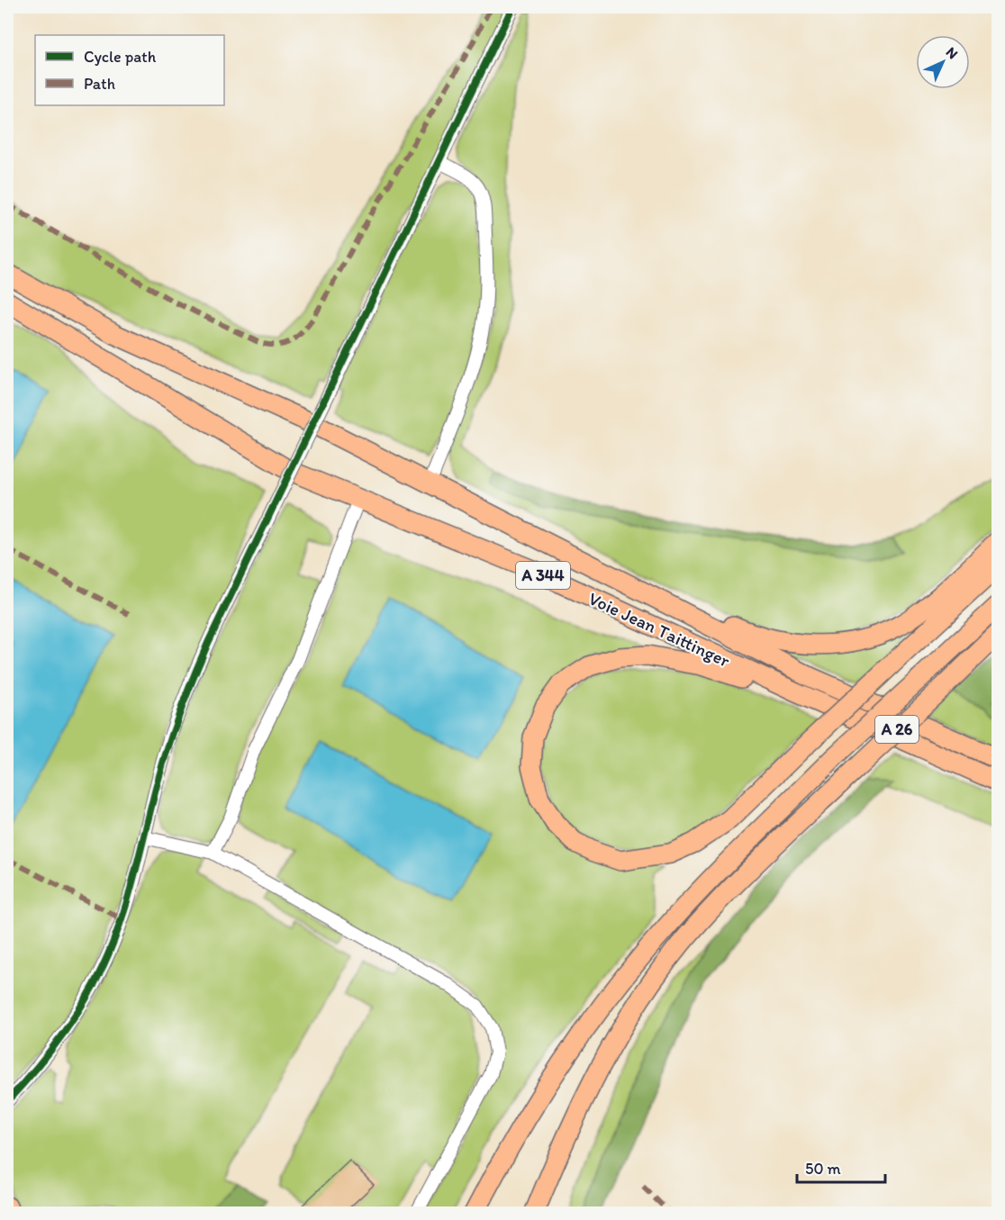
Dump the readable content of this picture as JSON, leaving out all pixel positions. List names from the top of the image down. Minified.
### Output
{"streets":{"highway":["A 344","Voie Jean Taittinger","A 26"]},"legend":["Cycle path","Path"],"scale_bar":"50 m","north":"top right"}
